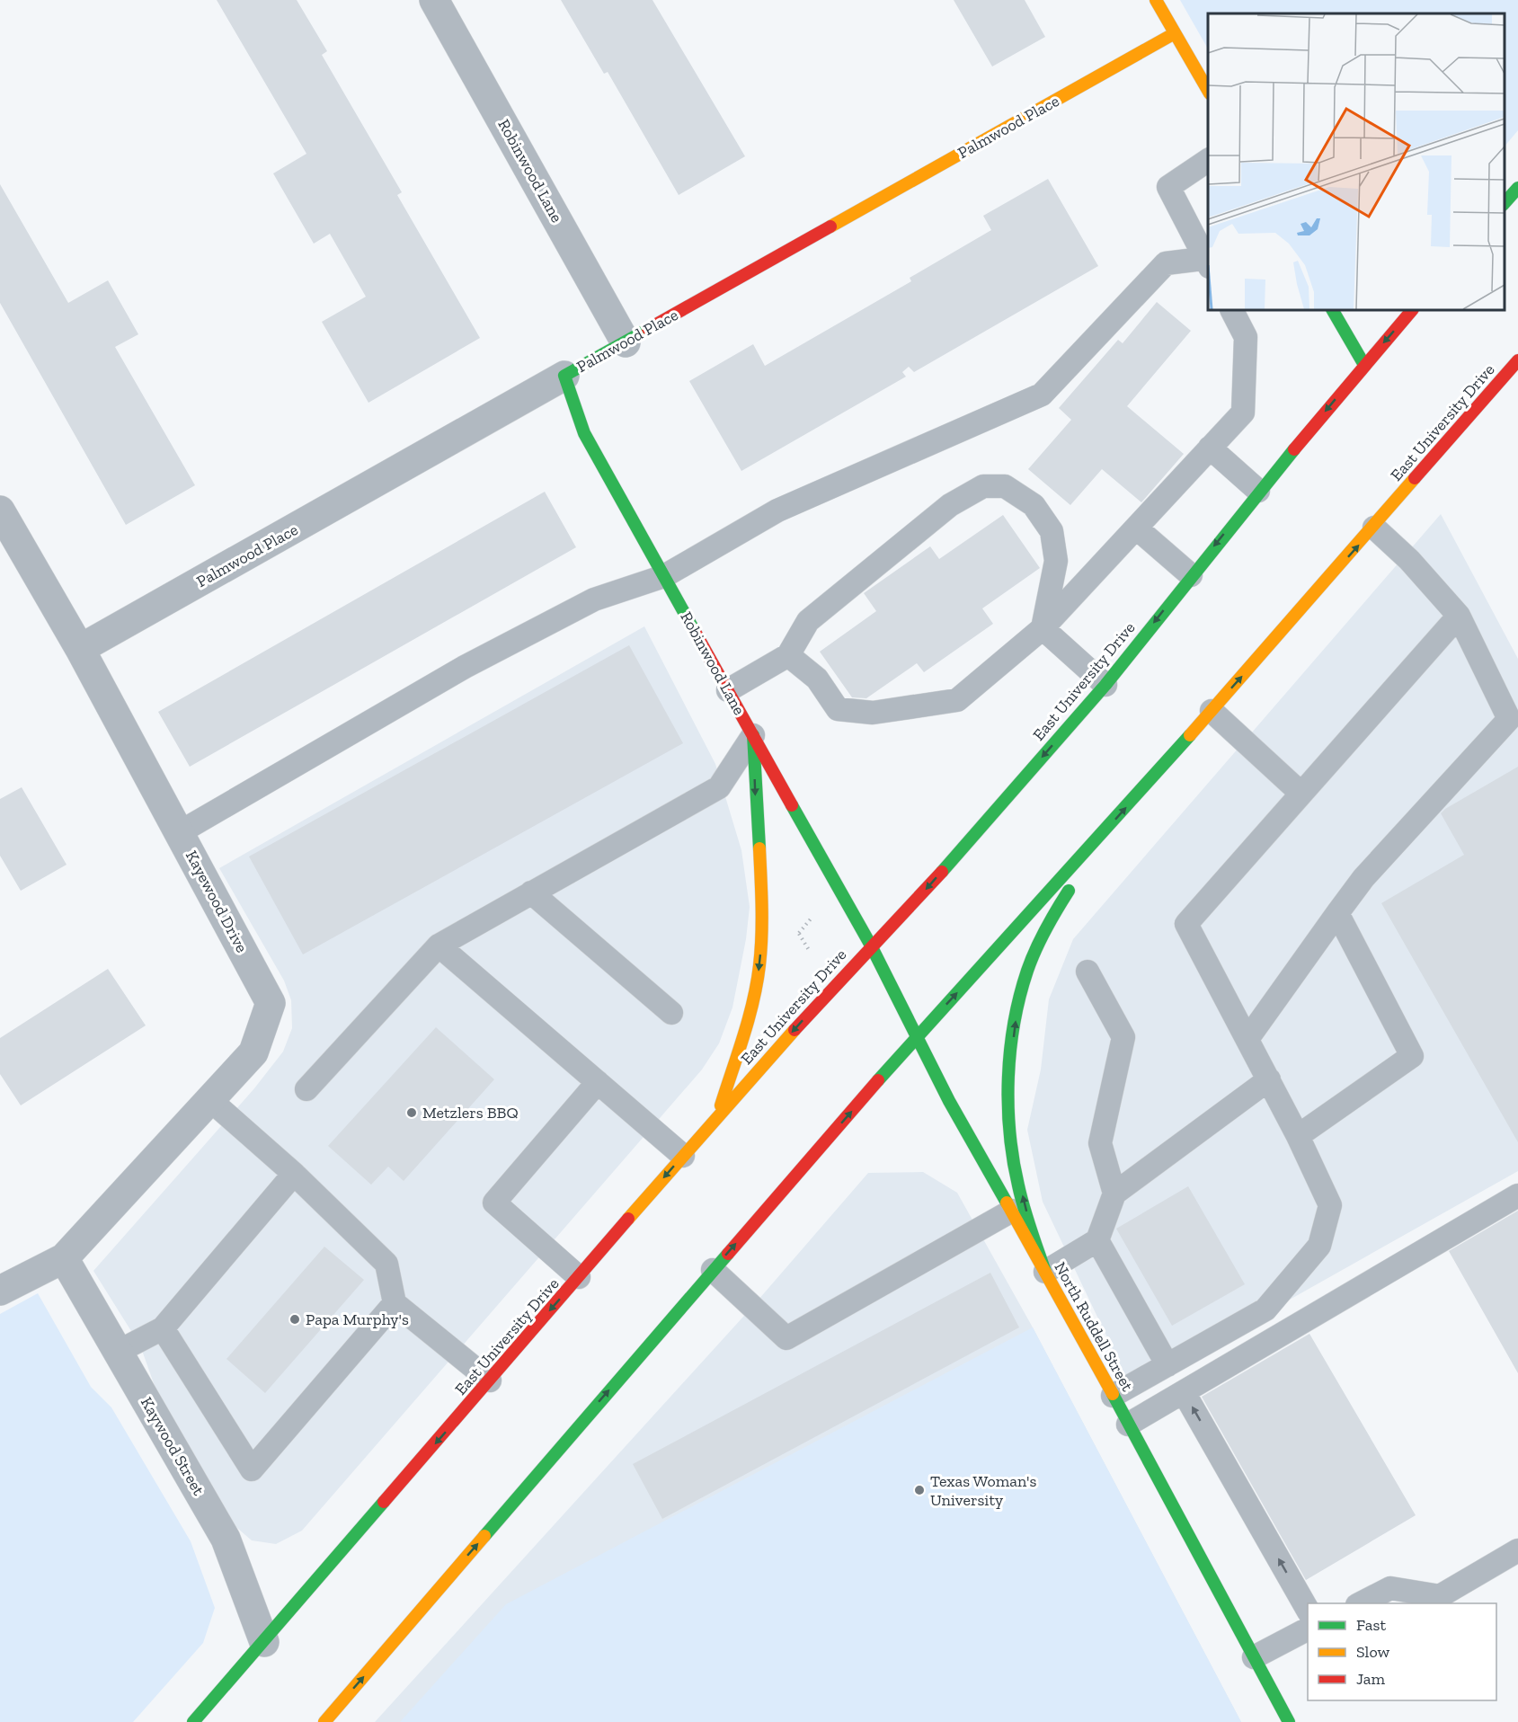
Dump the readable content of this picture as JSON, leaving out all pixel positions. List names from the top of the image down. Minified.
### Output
{"streets":{"main road":["Palmwood Place","Robinwood Lane","East University Drive","North Ruddell Street"],"street":["Kayewood Drive","Kaywood Street"]},"crossings":[["Palmwood Place","Robinwood Lane"],["Palmwood Place","Kayewood Drive"],["Robinwood Lane","East University Drive"],["Robinwood Lane","North Ruddell Street"],["East University Drive","North Ruddell Street"],["East University Drive","Kaywood Street"],["Kayewood Drive","Kaywood Street"]],"places":["Metzlers BBQ","Papa Murphy's","Texas Woman's University"],"legend":["Fast","Slow","Jam"]}
